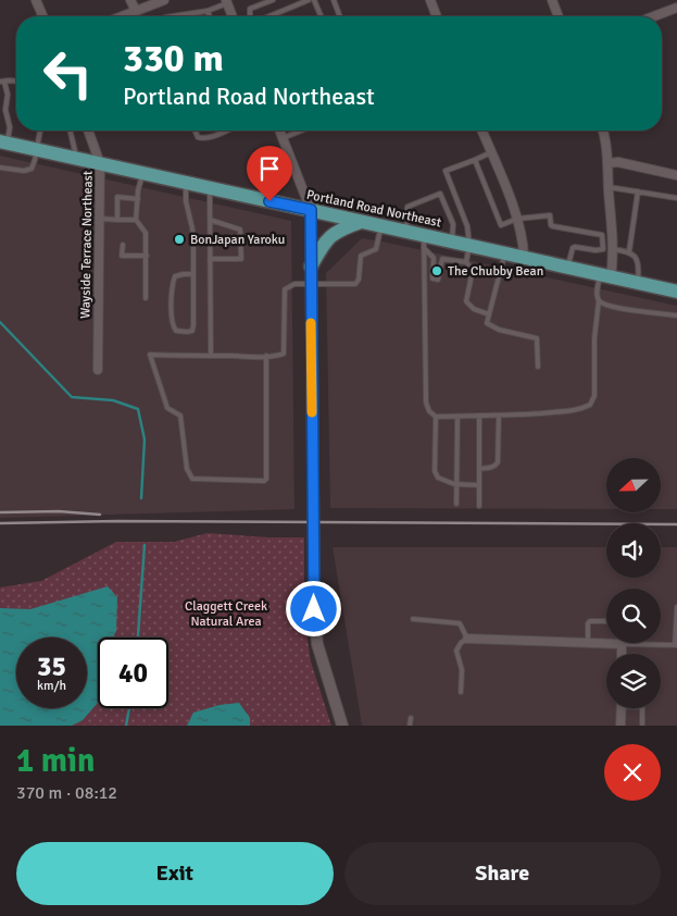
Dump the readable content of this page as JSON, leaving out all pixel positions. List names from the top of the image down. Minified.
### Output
{"streets":{"main road":["Portland Road Northeast"],"street":["Wayside Terrace Northeast"]},"crossings":[["Portland Road Northeast","Wayside Terrace Northeast"]],"parks":["Claggett Creek Natural Area"],"places":["BonJapan Yaroku","The Chubby Bean"],"north":"left","page":{"turn":["330 m","Portland Road Northeast"],"speed":"35 km/h","limit":"40","heading":["1 min","370 m · 08:12"],"buttons":["Exit","Share"]}}
